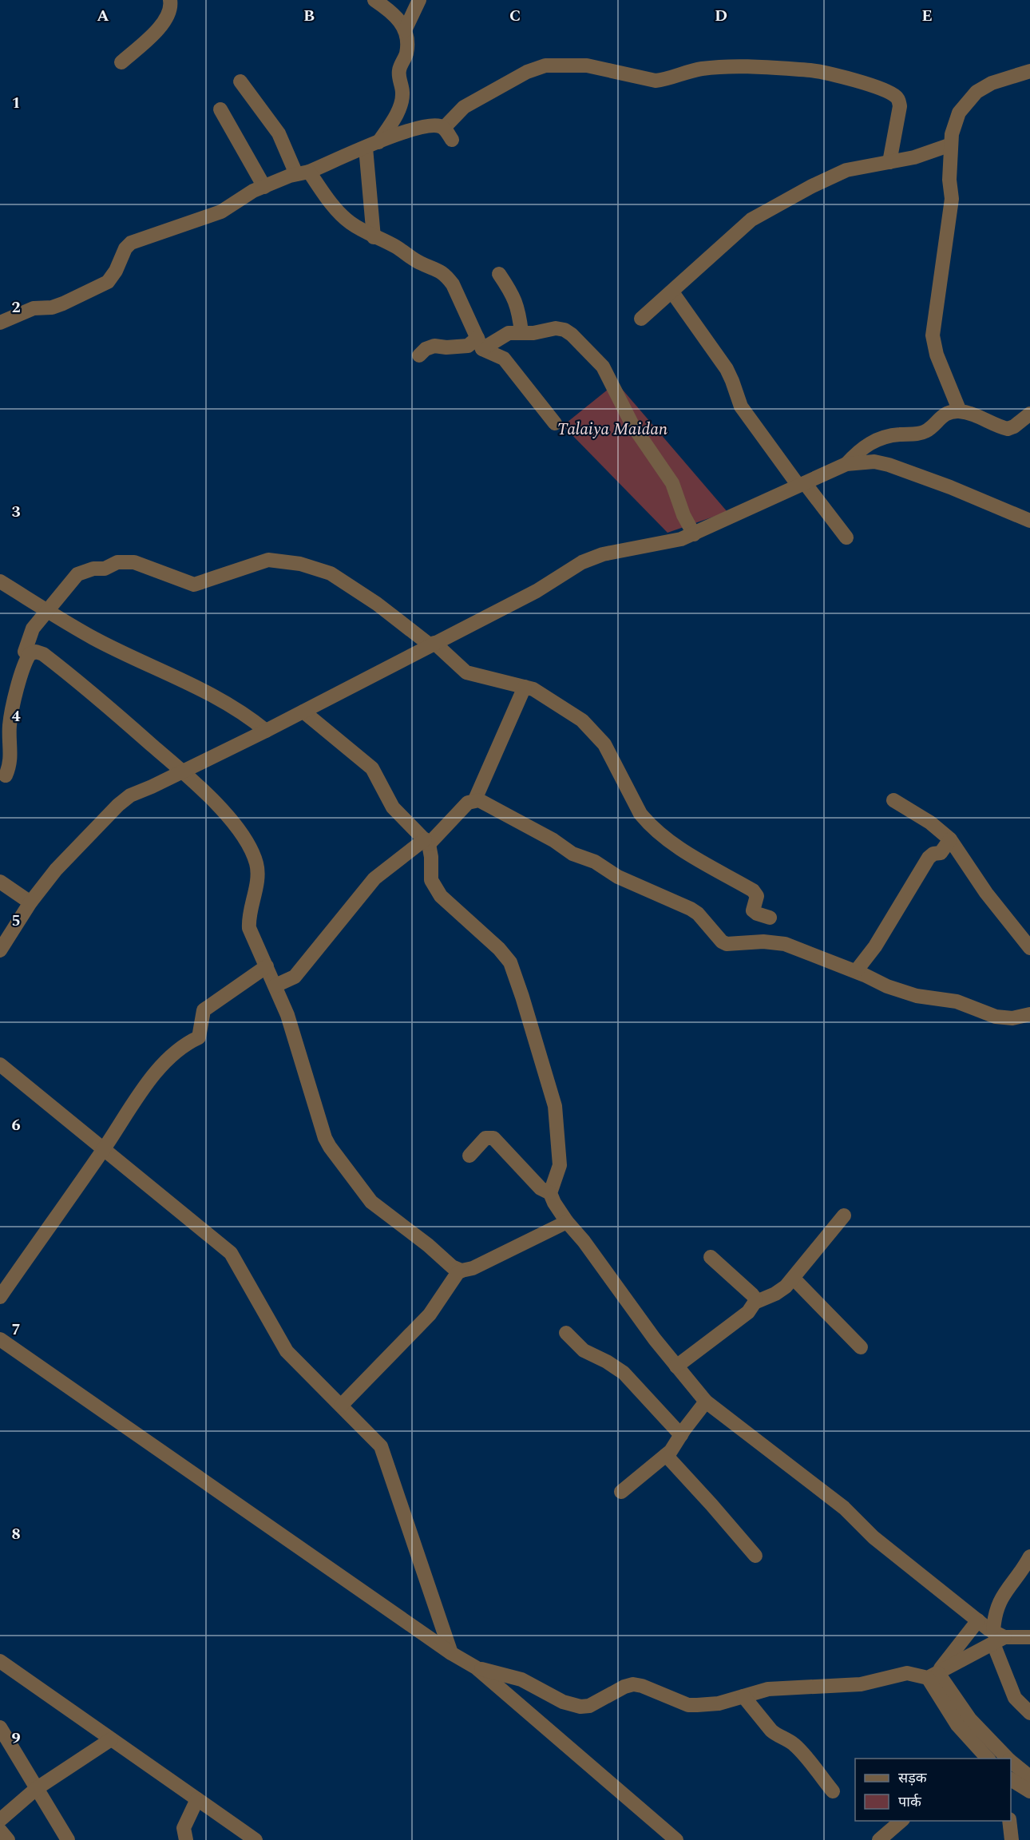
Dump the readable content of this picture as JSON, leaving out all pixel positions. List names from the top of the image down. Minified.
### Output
{"parks":["Talaiya Maidan"],"legend":["सड़क","पार्क"],"grid":{"columns":["A","B","C","D","E"],"rows":["1","2","3","4","5","6","7","8","9"]}}
